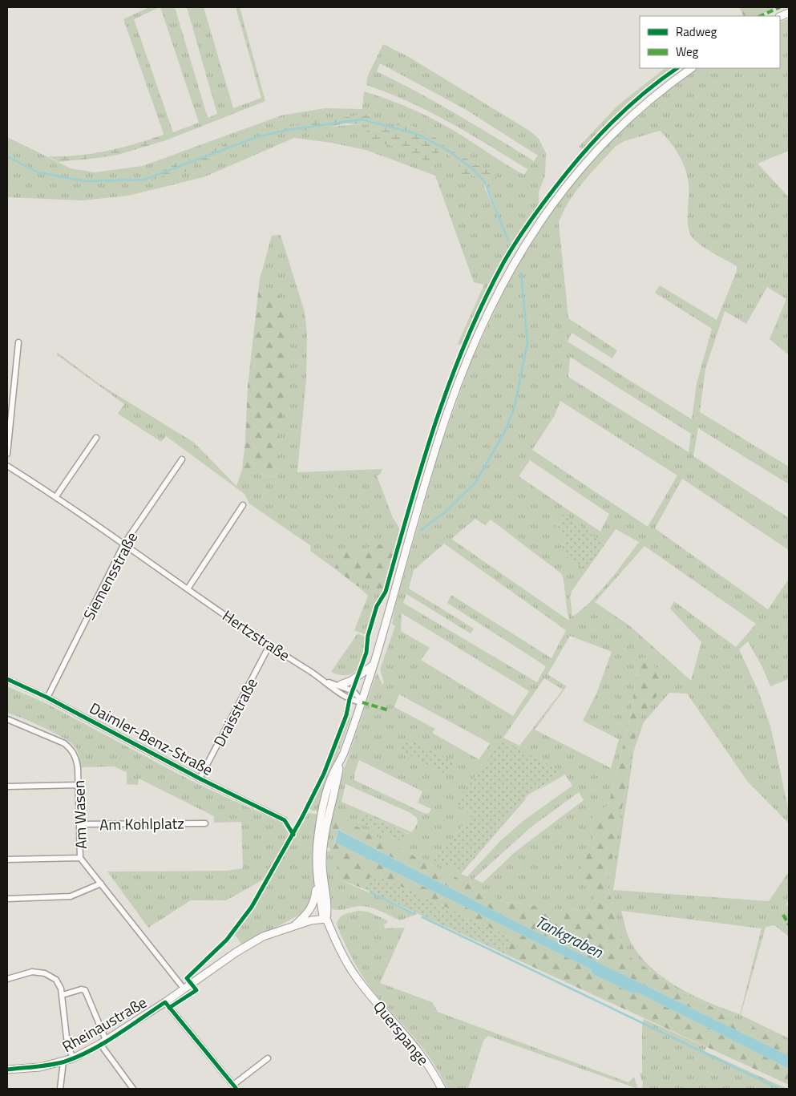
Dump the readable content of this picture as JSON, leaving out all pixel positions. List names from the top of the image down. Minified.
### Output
{"streets":{"main road":["Rheinaustraße","Querspange"],"street":["Siemensstraße","Hertzstraße","Draisstraße","Daimler-Benz-Straße","Am Wasen","Am Kohlplatz"]},"crossings":[["Siemensstraße","Hertzstraße"],["Siemensstraße","Daimler-Benz-Straße"],["Hertzstraße","Draisstraße"],["Draisstraße","Daimler-Benz-Straße"],["Am Wasen","Am Kohlplatz"],["Am Wasen","Rheinaustraße"],["Rheinaustraße","Querspange"]],"water":["Tankgraben"],"legend":["Radweg","Weg"]}
